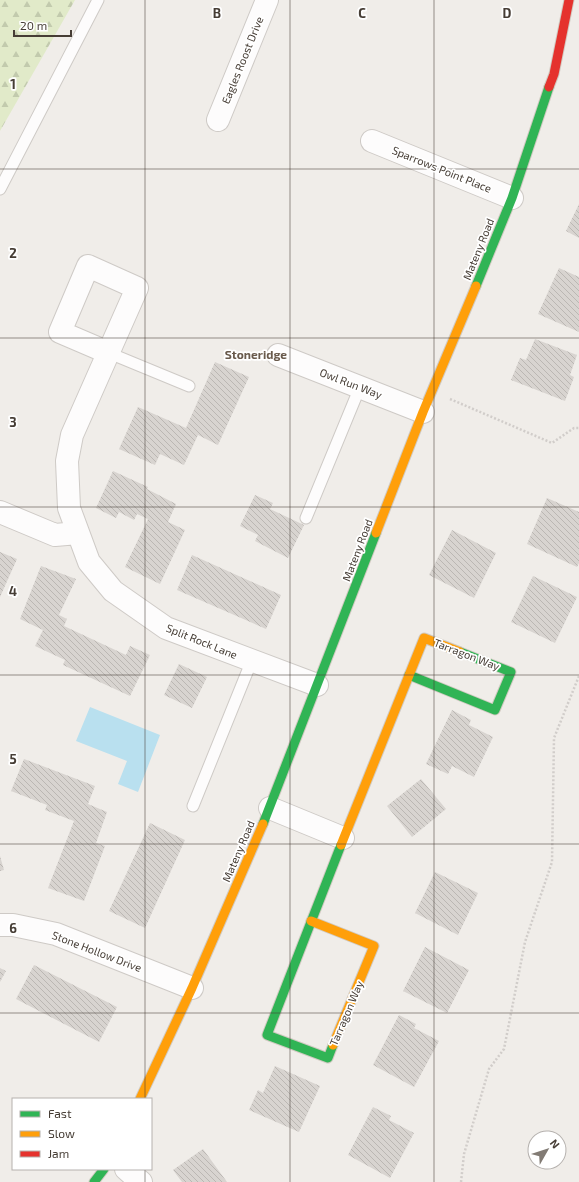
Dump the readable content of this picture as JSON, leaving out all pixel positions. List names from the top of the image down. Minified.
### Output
{"streets":{"street":["Eagles Roost Drive","Sparrows Point Place","Mateny Road","Owl Run Way","Split Rock Lane","Tarragon Way","Stone Hollow Drive"]},"crossings":[["Sparrows Point Place","Mateny Road"],["Mateny Road","Owl Run Way"],["Mateny Road","Split Rock Lane"],["Mateny Road","Stone Hollow Drive"]],"districts":["Stoneridge"],"legend":["Fast","Slow","Jam"],"scale_bar":"20 m","north":"top right","grid":{"columns":["B","C","D"],"rows":["1","2","3","4","5","6"]}}
